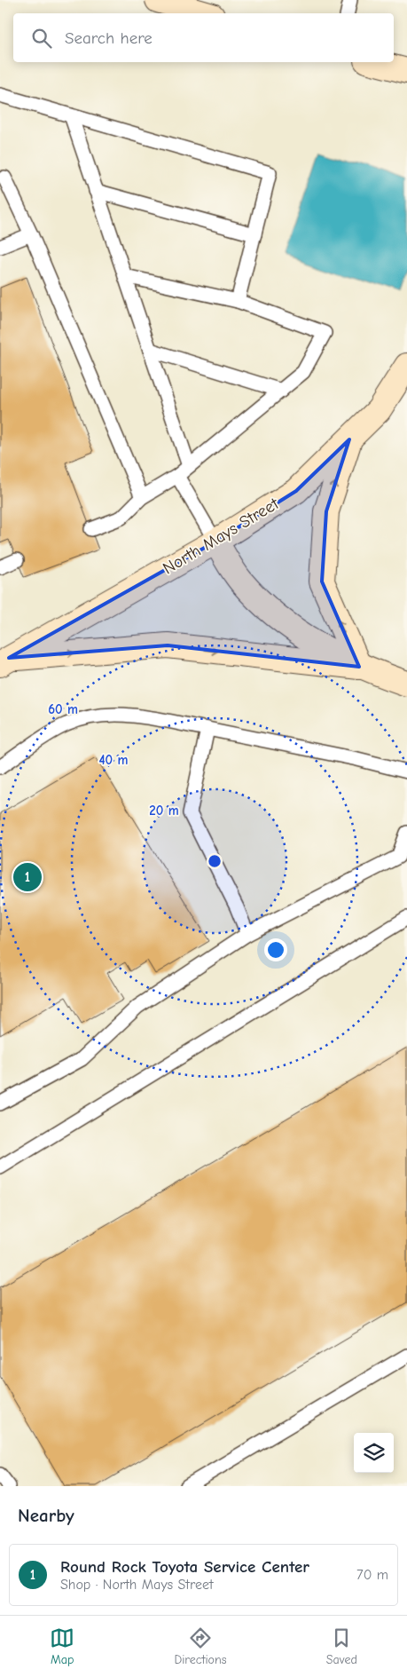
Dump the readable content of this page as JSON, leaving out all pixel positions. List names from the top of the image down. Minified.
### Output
{"streets":{"main road":["North Mays Street"]},"page":{"search":"Search here","pins":"1","heading":"Nearby","list":[{"mark":"1","name":"Round Rock Toyota Service Center","note":"Shop · North Mays Street","value":"70 m"}],"nav":["Map","Directions","Saved"]},"rings":["60 m","40 m","20 m"]}
